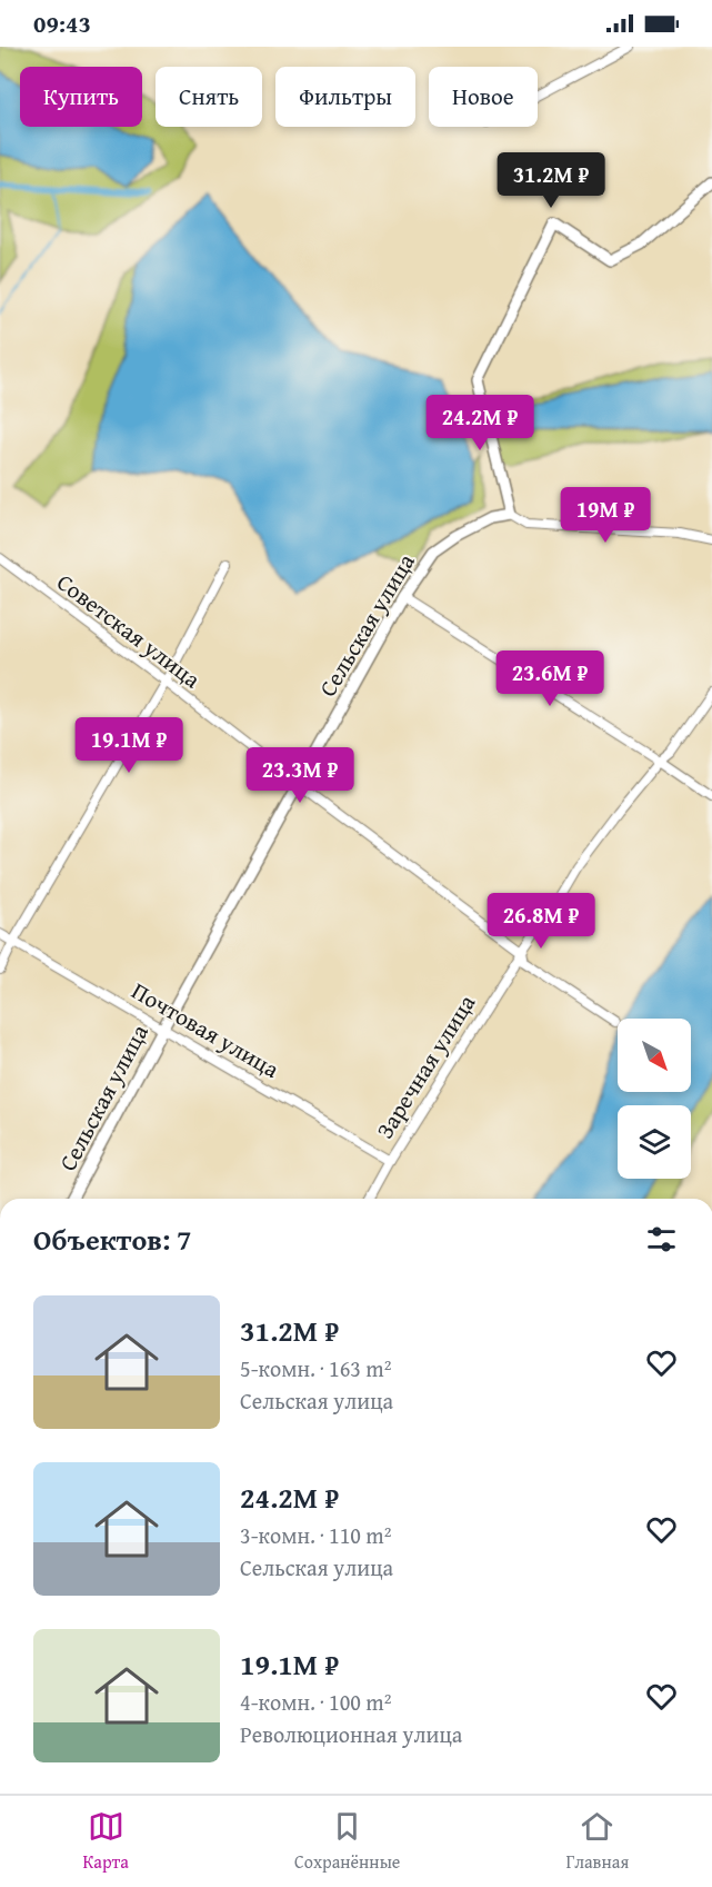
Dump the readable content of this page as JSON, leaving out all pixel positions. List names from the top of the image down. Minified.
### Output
{"streets":{"street":["Сельская улица","Советская улица","Почтовая улица","Заречная улица"]},"crossings":[["Сельская улица","Советская улица"],["Сельская улица","Почтовая улица"],["Советская улица","Заречная улица"],["Почтовая улица","Заречная улица"]],"north":"bottom right","page":{"status":"09:43","chip":["Купить","Снять","Фильтры","Новое"],"price":["31.2M ₽","24.2M ₽","19M ₽","23.6M ₽","19.1M ₽","23.3M ₽","26.8M ₽"],"heading":"Объектов: 7","list":[{"name":"31.2M ₽","note":"5-комн. · 163 m² · Сельская улица"},{"name":"24.2M ₽","note":"3-комн. · 110 m² · Сельская улица"},{"name":"19.1M ₽","note":"4-комн. · 100 m² · Революционная улица"}],"tabs":["Карта","Сохранённые","Главная"]}}
